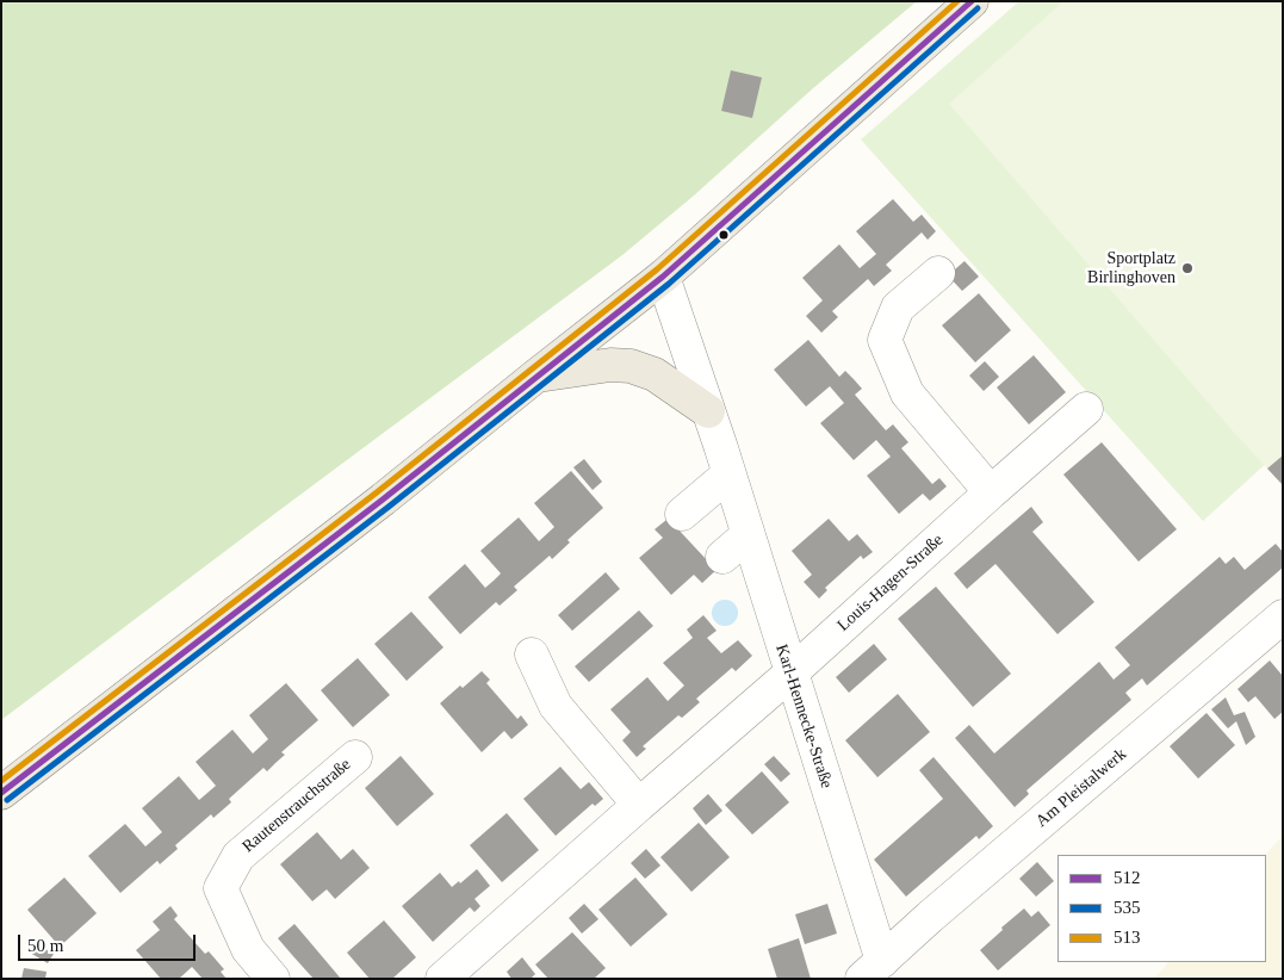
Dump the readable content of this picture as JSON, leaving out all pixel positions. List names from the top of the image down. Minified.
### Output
{"streets":{"street":["Louis-Hagen-Straße","Karl-Hennecke-Straße","Am Pleistalwerk","Rautenstrauchstraße"]},"crossings":[["Louis-Hagen-Straße","Karl-Hennecke-Straße"],["Karl-Hennecke-Straße","Am Pleistalwerk"]],"places":["Sportplatz Birlinghoven"],"lines":["transit line 512","transit line 513","transit line 535"],"legend":["512","535","513"],"scale_bar":"50 m"}
